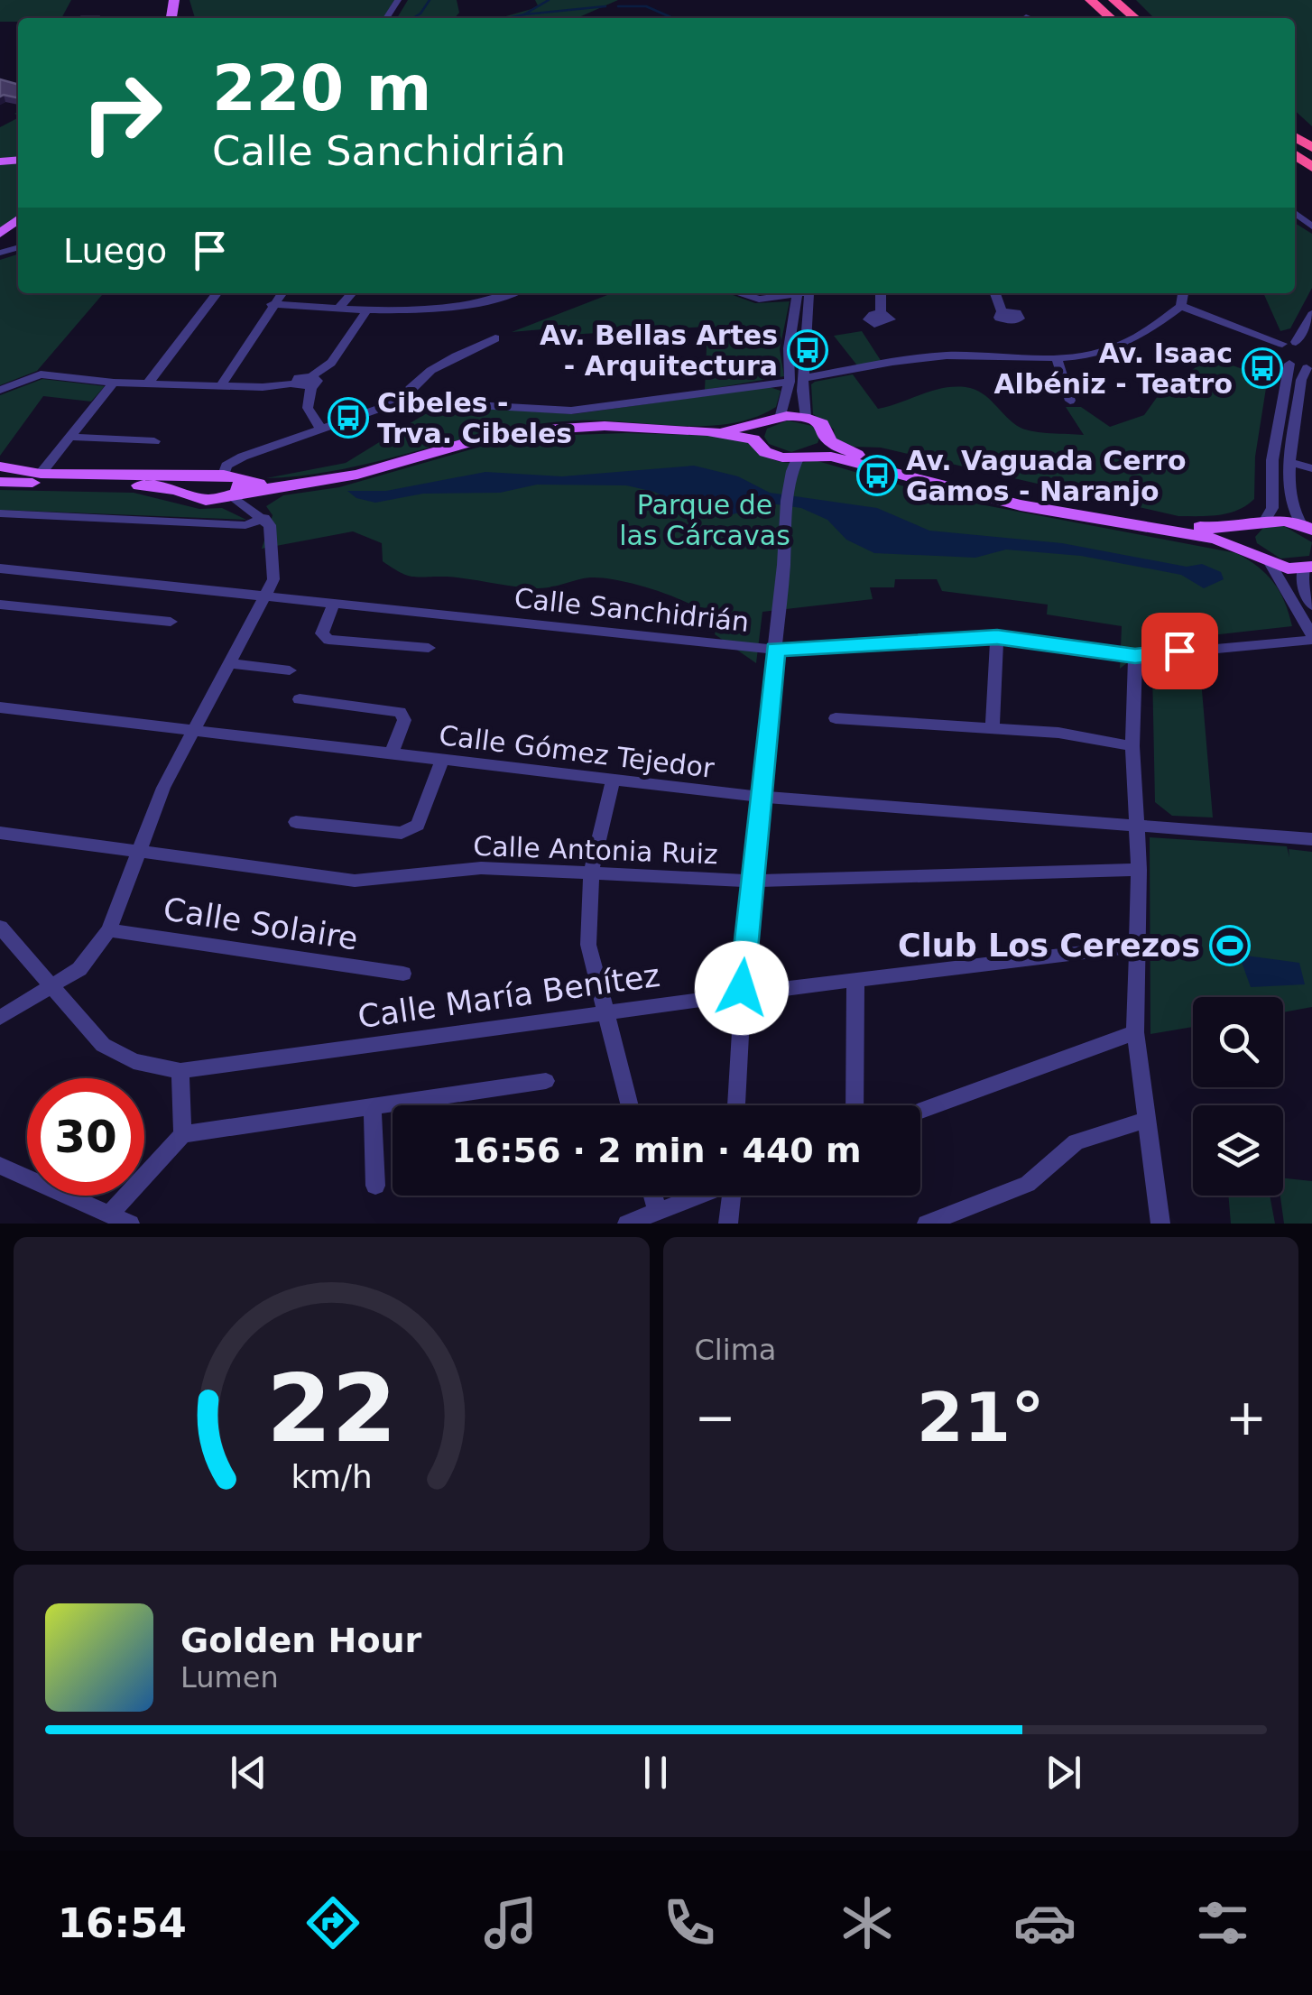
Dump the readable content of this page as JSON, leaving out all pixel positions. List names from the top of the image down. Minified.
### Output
{"streets":{"street":["Calle Sanchidrián","Calle Gómez Tejedor","Calle Antonia Ruiz","Calle Solaire","Calle María Benítez"]},"parks":["Parque de las Cárcavas"],"places":{"bus stop":["Av. Bellas Artes - Arquitectura","Av. Isaac Albéniz - Teatro","Cibeles - Trva. Cibeles","Av. Vaguada Cerro Gamos - Naranjo"],"sports":["Club Los Cerezos"]},"page":{"turn":["220 m","Calle Sanchidrián"],"then":"Luego","limit":"30","trip":"16:56 · 2 min · 440 m","tile":"Clima","heat":["−","21°","+"],"song":["Golden Hour","Lumen"],"tabs":"16:54","gauge":["22","km/h"]}}
